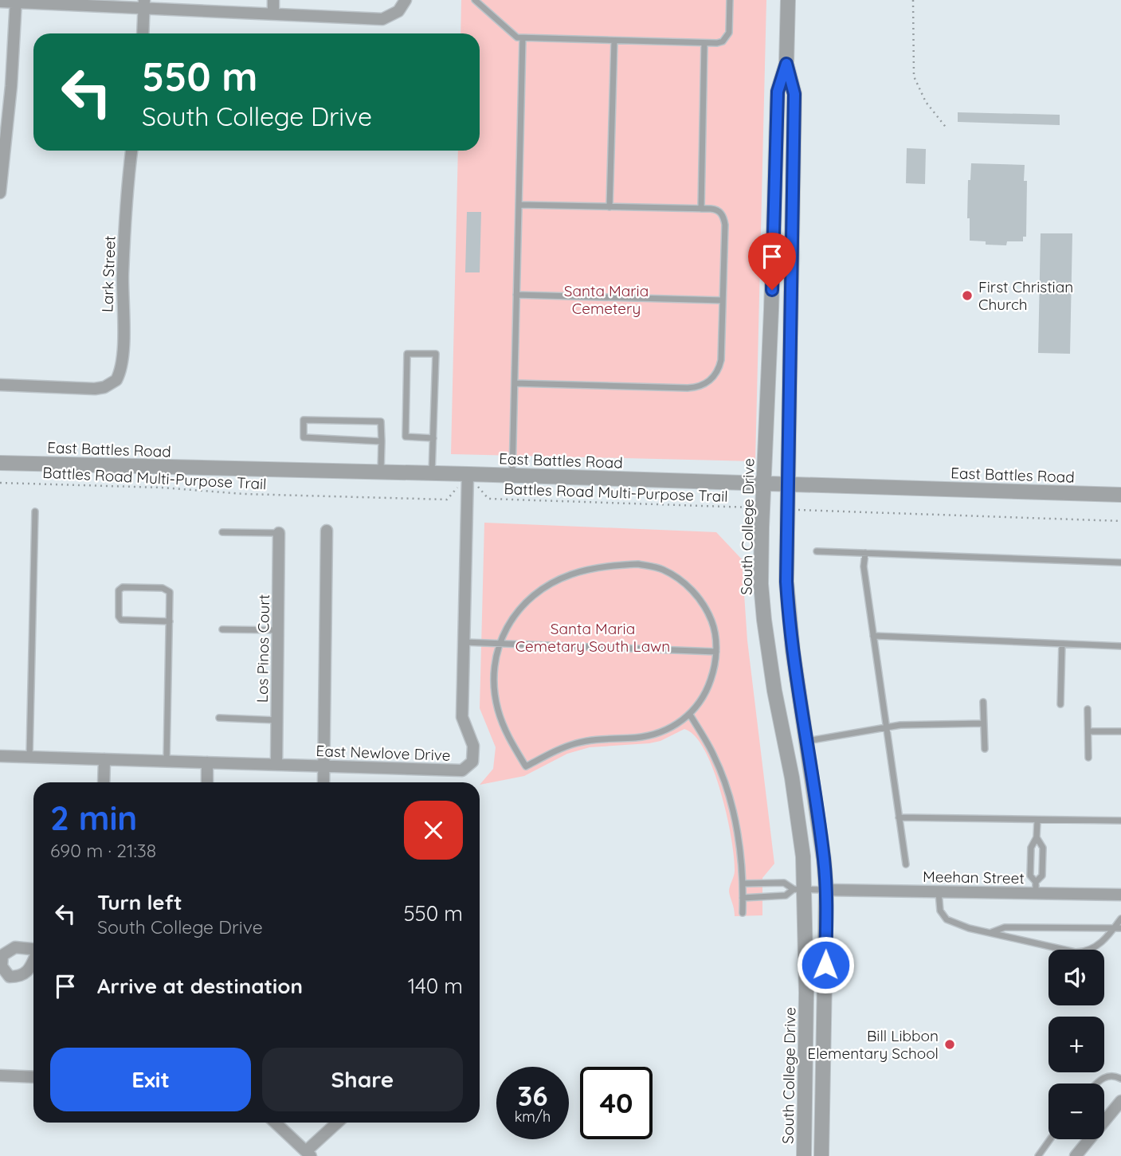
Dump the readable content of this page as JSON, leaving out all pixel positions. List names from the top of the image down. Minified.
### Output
{"streets":{"street":["Lark Street","East Battles Road","South College Drive","Los Pinos Court","East Newlove Drive","Meehan Street"],"path":["Battles Road Multi-Purpose Trail"]},"crossings":[["East Battles Road","Battles Road Multi-Purpose Trail"],["East Battles Road","South College Drive"],["East Battles Road","East Newlove Drive"],["Battles Road Multi-Purpose Trail","South College Drive"],["Battles Road Multi-Purpose Trail","East Newlove Drive"],["South College Drive","Meehan Street"],["Los Pinos Court","East Newlove Drive"]],"parks":["Santa Maria Cemetery","Santa Maria Cemetary South Lawn"],"places":["First Christian Church","Bill Libbon Elementary School"],"page":{"turn":["550 m","South College Drive"],"heading":["2 min","690 m · 21:38"],"list":[{"name":"Turn left","note":"South College Drive","value":"550 m"},{"name":"Arrive at destination","value":"140 m"}],"map_buttons":["+","−"],"buttons":["Exit","Share"],"speed":"36 km/h","limit":"40"}}
